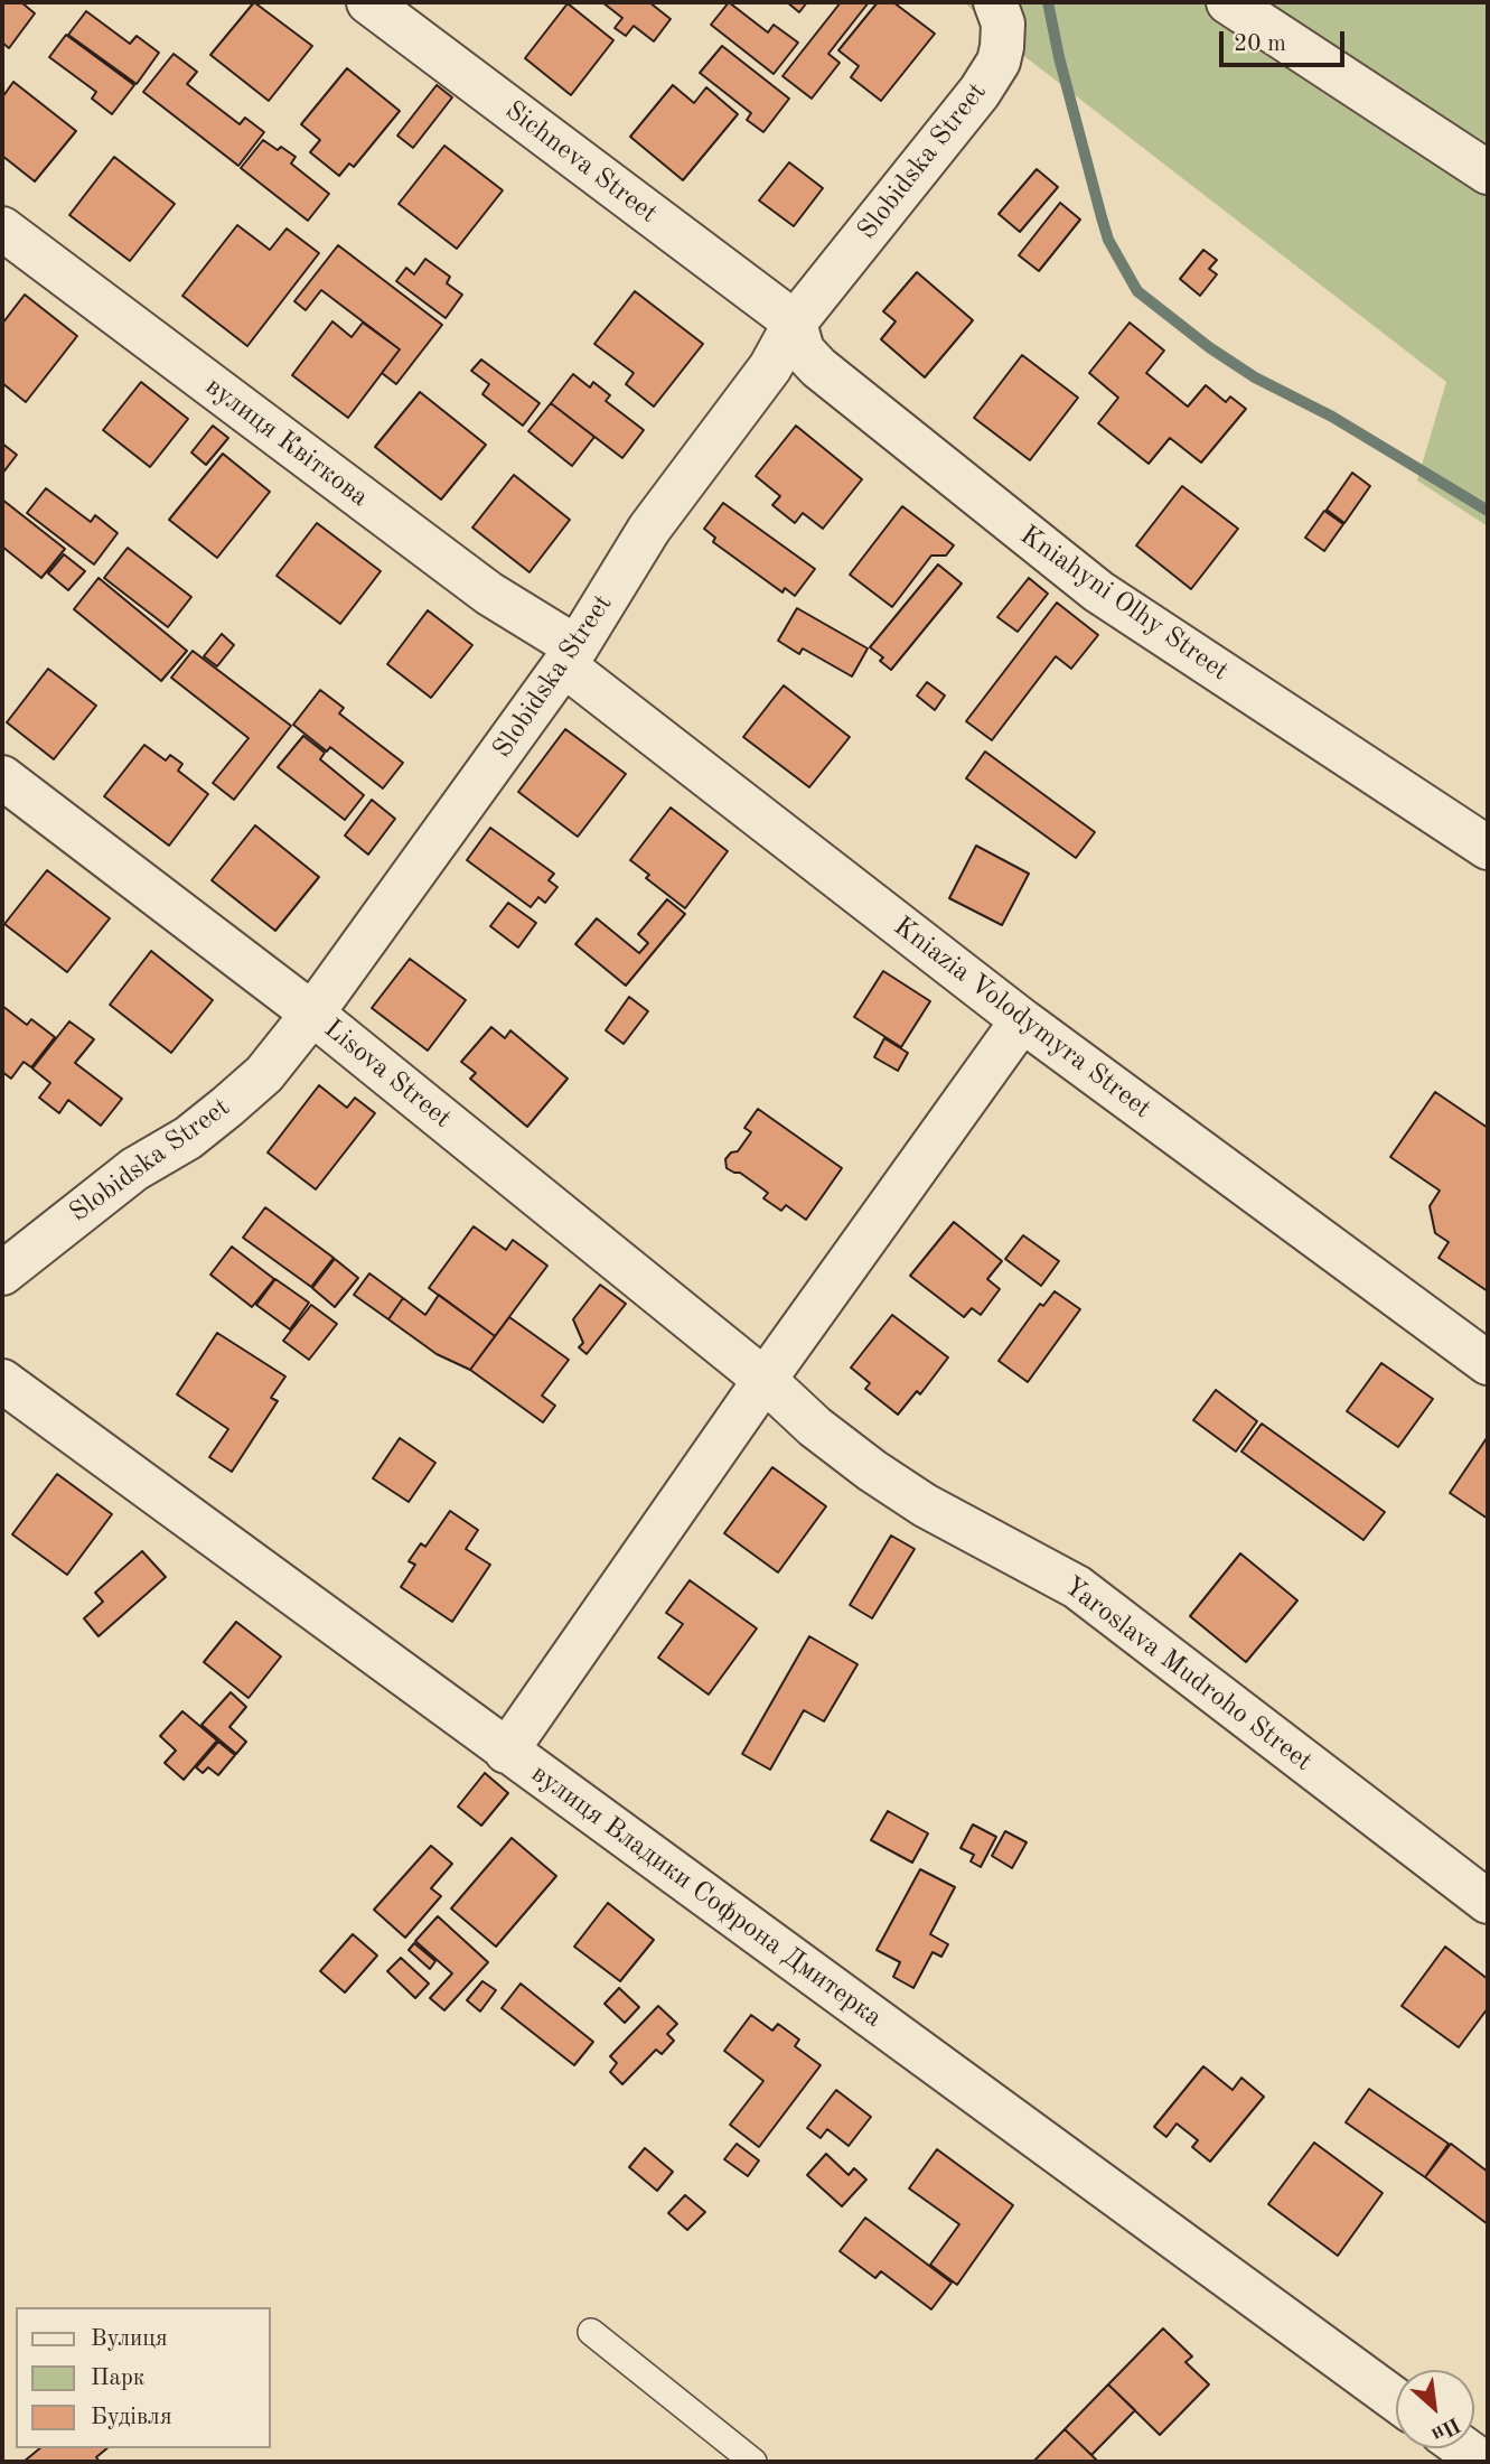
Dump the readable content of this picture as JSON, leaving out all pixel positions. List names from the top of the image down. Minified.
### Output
{"streets":{"street":["Slobidska Street","Sichneva Street","вулиця Квіткова","Kniahyni Olhy Street","Kniazia Volodymyra Street","Lisova Street","Yaroslava Mudroho Street","вулиця Владики Софрона Дмитерка"]},"crossings":[["Slobidska Street","Sichneva Street"],["Slobidska Street","вулиця Квіткова"],["Slobidska Street","Kniahyni Olhy Street"],["Slobidska Street","Kniazia Volodymyra Street"],["Slobidska Street","Lisova Street"],["Sichneva Street","Kniahyni Olhy Street"],["вулиця Квіткова","Kniazia Volodymyra Street"],["Lisova Street","Yaroslava Mudroho Street"]],"legend":["Вулиця","Парк","Будівля"],"scale_bar":"20 m","north":"bottom right"}
